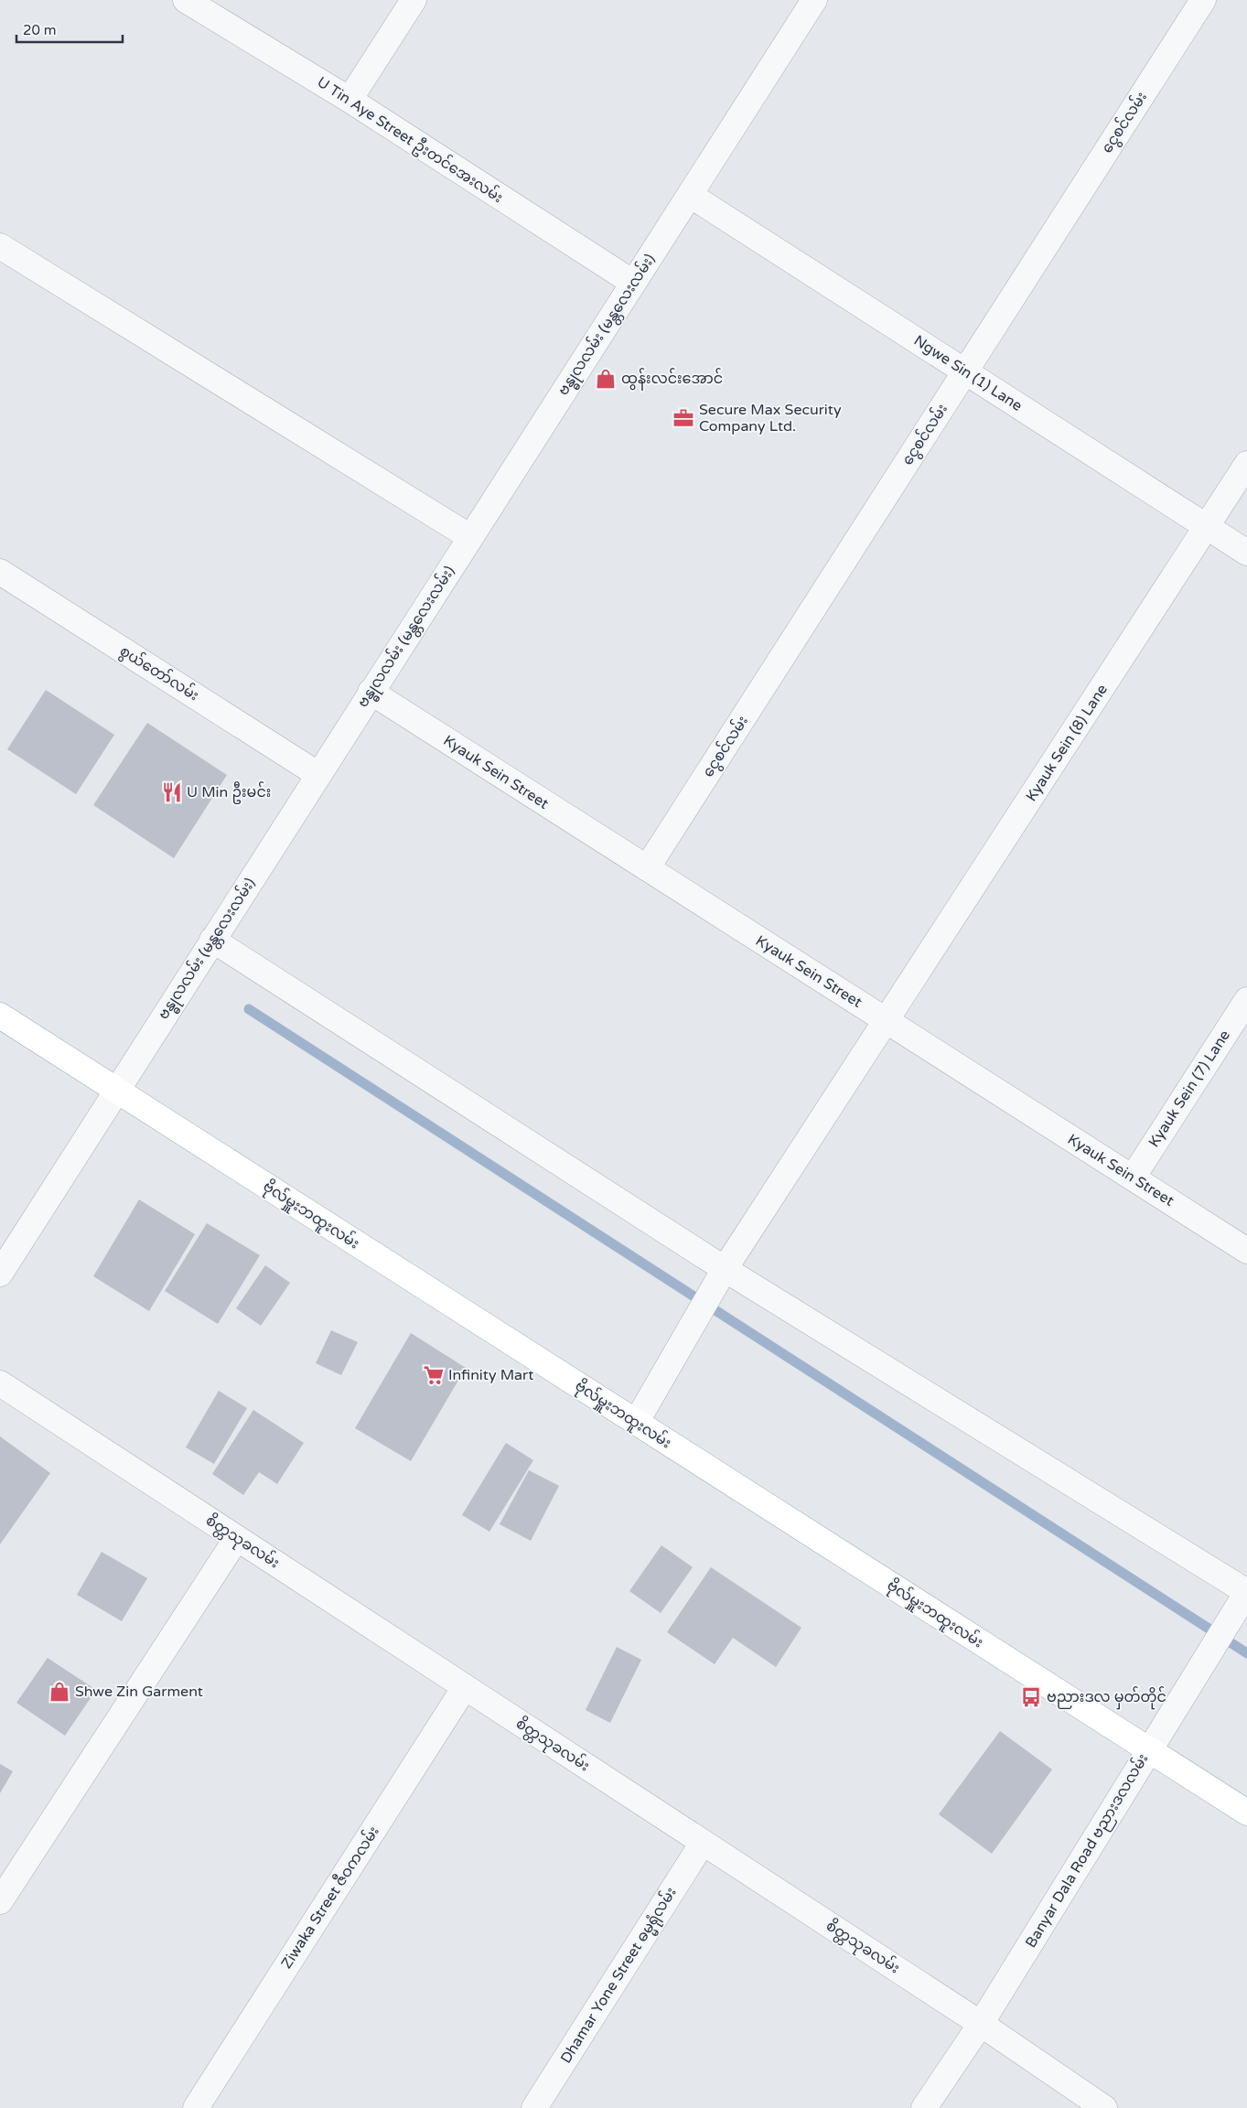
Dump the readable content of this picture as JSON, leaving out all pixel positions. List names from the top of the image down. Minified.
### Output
{"streets":{"main road":["ဗိုလ်မှူးဘထူးလမ်း"],"street":["ငွေစင်လမ်း","U Tin Aye Street ဦးတင်အေးလမ်း","ဗန္ဓုလလမ်း (မန္တလေးလမ်း)","Ngwe Sin (1) Lane","စွယ်တော်လမ်း","Kyauk Sein (8) Lane","Kyauk Sein Street","Kyauk Sein (7) Lane","စိတ္တသုခလမ်း","Banyar Dala Road ဗညားဒလလမ်း","Ziwaka Street ဇီဝကလမ်း","Dhamar Yone Street ဓမ္မရုံလမ်း"]},"crossings":[["ငွေစင်လမ်း","Ngwe Sin (1) Lane"],["ငွေစင်လမ်း","Kyauk Sein Street"],["U Tin Aye Street ဦးတင်အေးလမ်း","ဗန္ဓုလလမ်း (မန္တလေးလမ်း)"],["ဗန္ဓုလလမ်း (မန္တလေးလမ်း)","Ngwe Sin (1) Lane"],["ဗန္ဓုလလမ်း (မန္တလေးလမ်း)","စွယ်တော်လမ်း"],["ဗန္ဓုလလမ်း (မန္တလေးလမ်း)","Kyauk Sein Street"],["ဗန္ဓုလလမ်း (မန္တလေးလမ်း)","ဗိုလ်မှူးဘထူးလမ်း"],["Ngwe Sin (1) Lane","Kyauk Sein (8) Lane"],["Kyauk Sein (8) Lane","Kyauk Sein Street"],["Kyauk Sein (8) Lane","ဗိုလ်မှူးဘထူးလမ်း"],["Kyauk Sein Street","Kyauk Sein (7) Lane"],["ဗိုလ်မှူးဘထူးလမ်း","Banyar Dala Road ဗညားဒလလမ်း"],["စိတ္တသုခလမ်း","Banyar Dala Road ဗညားဒလလမ်း"],["စိတ္တသုခလမ်း","Ziwaka Street ဇီဝကလမ်း"],["စိတ္တသုခလမ်း","Dhamar Yone Street ဓမ္မရုံလမ်း"]],"places":{"shop":["ထွန်းလင်းအောင်","Shwe Zin Garment"],"office":["Secure Max Security Company Ltd."],"restaurant":["U Min ဦးမင်း"],"supermarket":["Infinity Mart"],"bus stop":["ဗညားဒလ မှတ်တိုင်"]},"scale_bar":"20 m"}
